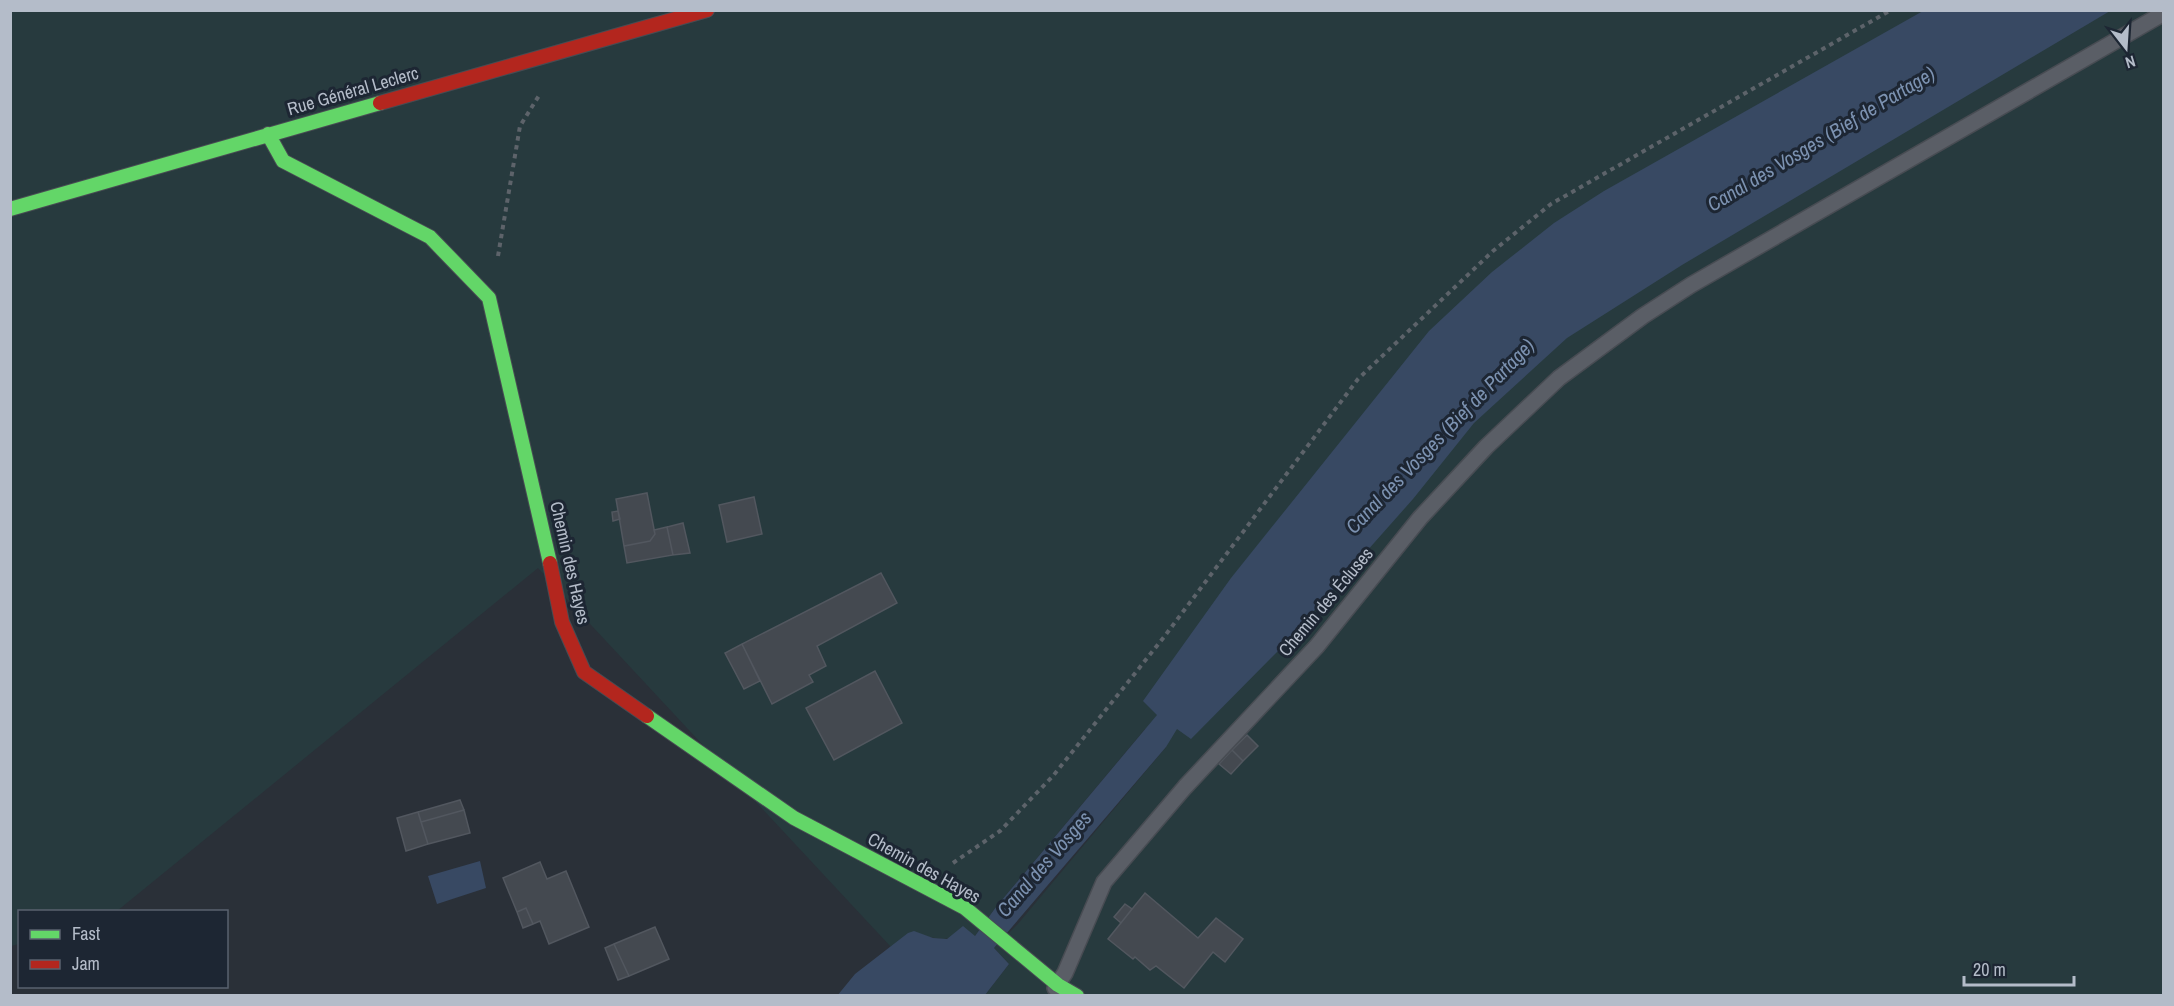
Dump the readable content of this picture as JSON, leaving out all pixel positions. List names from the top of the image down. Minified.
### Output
{"streets":{"street":["Rue Général Leclerc","Chemin des Hayes"],"lane":["Chemin des Écluses"]},"crossings":[["Chemin des Hayes","Chemin des Écluses"]],"water":["Canal des Vosges (Bief de Partage)","Canal des Vosges"],"legend":["Fast","Jam"],"scale_bar":"20 m","north":"bottom"}
